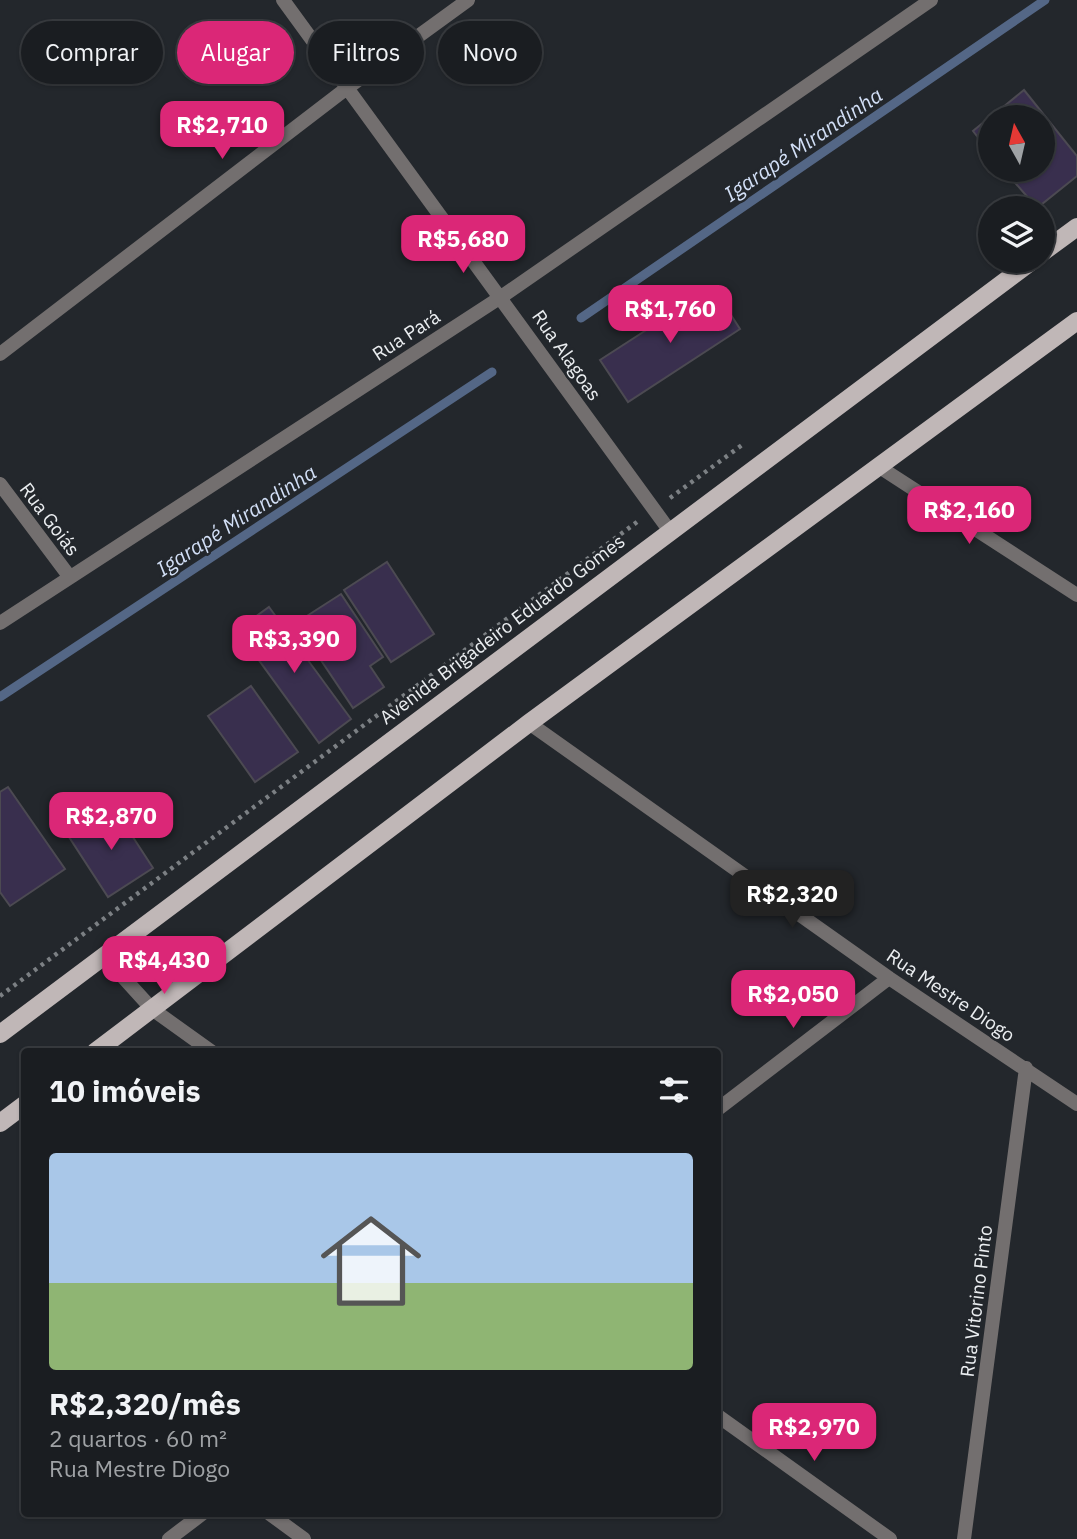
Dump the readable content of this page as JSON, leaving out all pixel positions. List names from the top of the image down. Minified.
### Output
{"streets":{"main road":["Avenida Brigadeiro Eduardo Gomes"],"street":["Rua Pará","Rua Alagoas","Rua Goiás","Rua Mestre Diogo","Rua Vitorino Pinto"]},"crossings":[["Rua Pará","Rua Alagoas"],["Rua Pará","Rua Goiás"],["Rua Alagoas","Avenida Brigadeiro Eduardo Gomes"],["Rua Mestre Diogo","Rua Vitorino Pinto"]],"water":["Igarapé Mirandinha"],"north":"top","page":{"chip":["Comprar","Alugar","Filtros","Novo"],"price":["R$2,710","R$5,680","R$1,760","R$2,160","R$3,390","R$2,870","R$2,320","R$4,430","R$2,050","R$2,970"],"heading":"10 imóveis","list":[{"name":"R$2,320/mês","note":"2 quartos · 60 m² · Rua Mestre Diogo"}]}}
